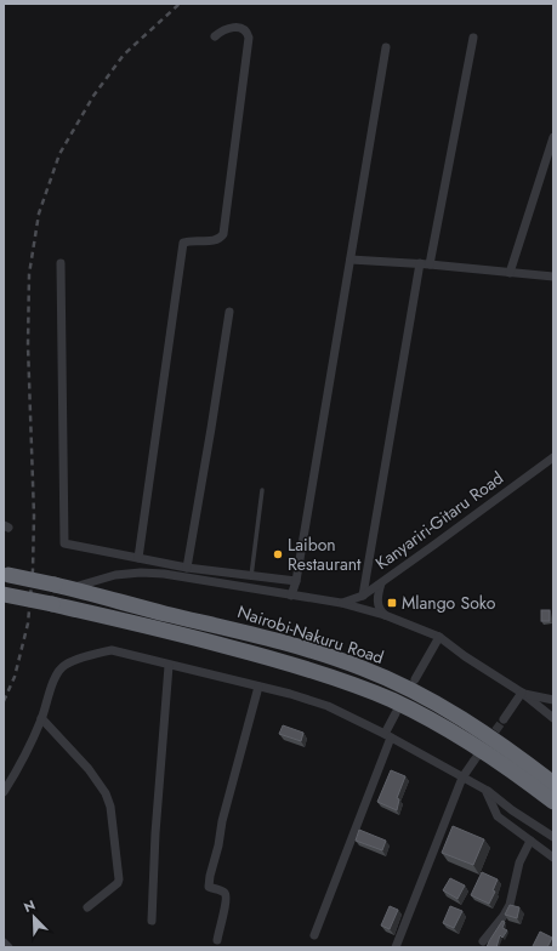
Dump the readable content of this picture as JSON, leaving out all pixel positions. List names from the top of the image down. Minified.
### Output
{"streets":{"highway":["Nairobi-Nakuru Road"],"street":["Kanyariri-Gitaru Road"]},"places":{"other":["Laibon Restaurant"],"transit":["Mlango Soko"]},"north":"top left"}
